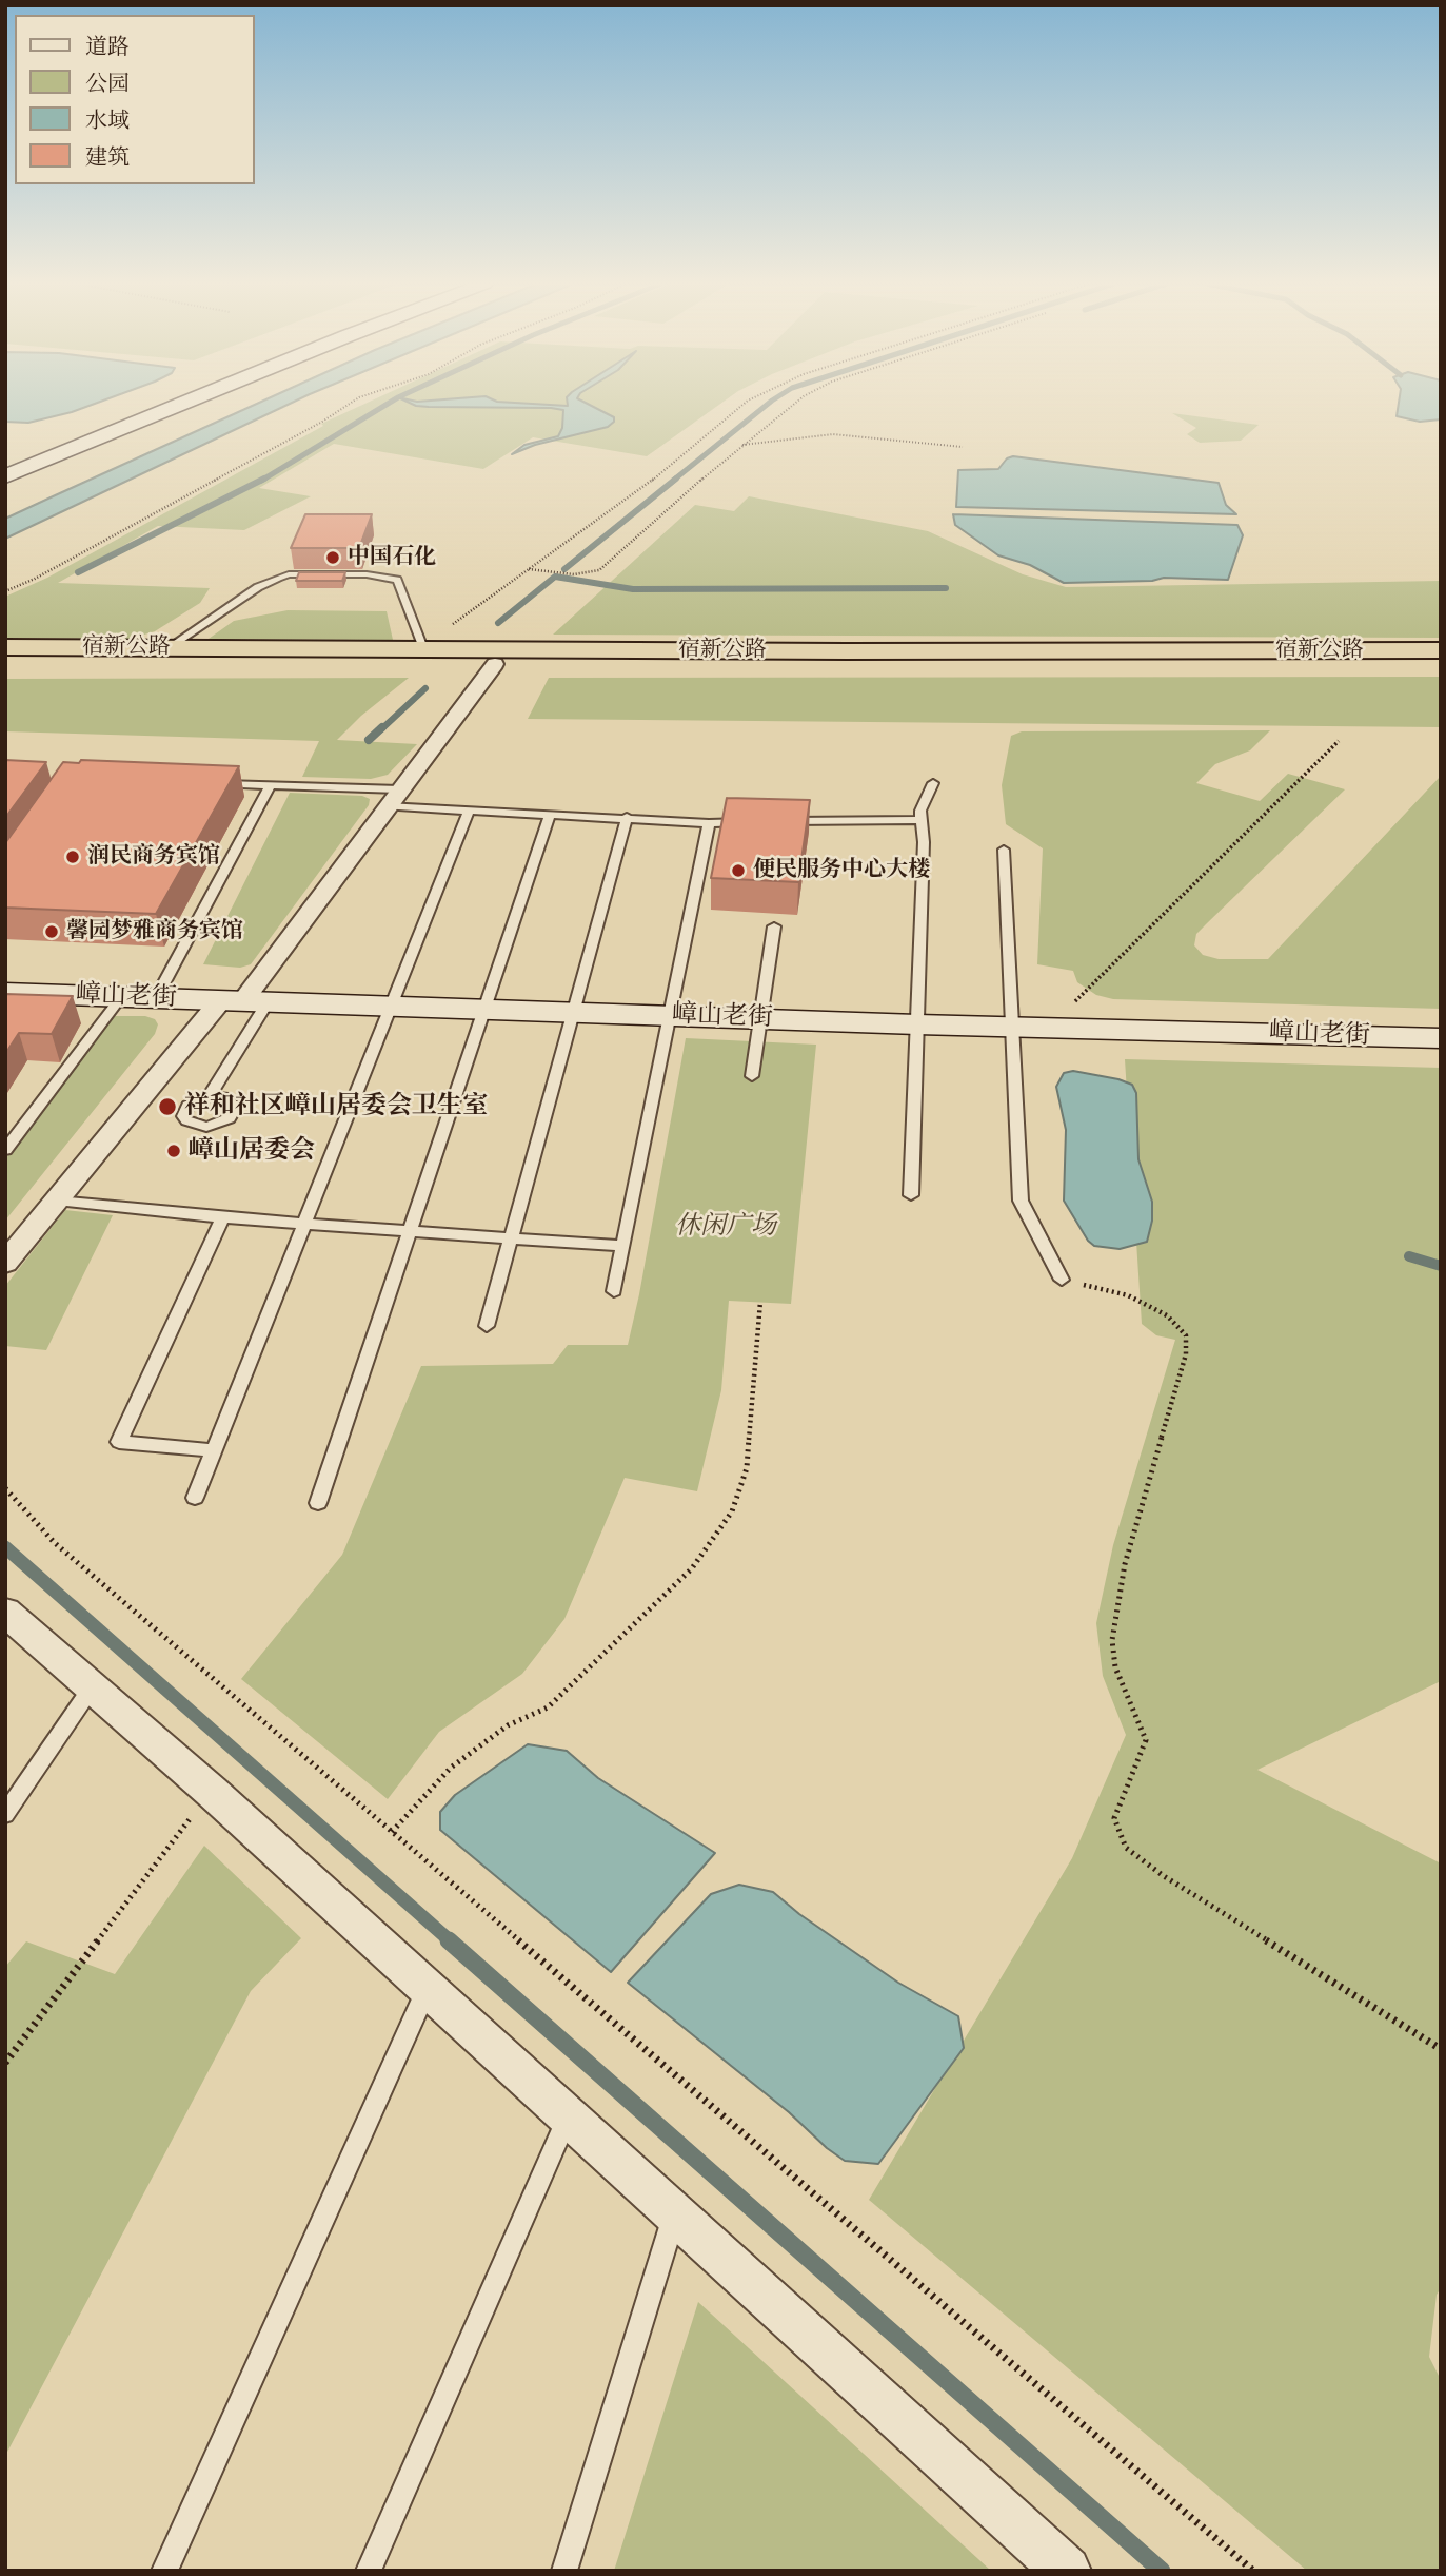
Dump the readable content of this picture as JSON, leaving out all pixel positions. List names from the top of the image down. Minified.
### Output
{"streets":{"highway":["宿新公路"],"street":["嶂山老街"]},"parks":["休闲广场"],"places":["中国石化","润民商务宾馆","便民服务中心大楼","馨园梦雅商务宾馆","祥和社区嶂山居委会卫生室","嶂山居委会"],"legend":["道路","公园","水域","建筑"]}
